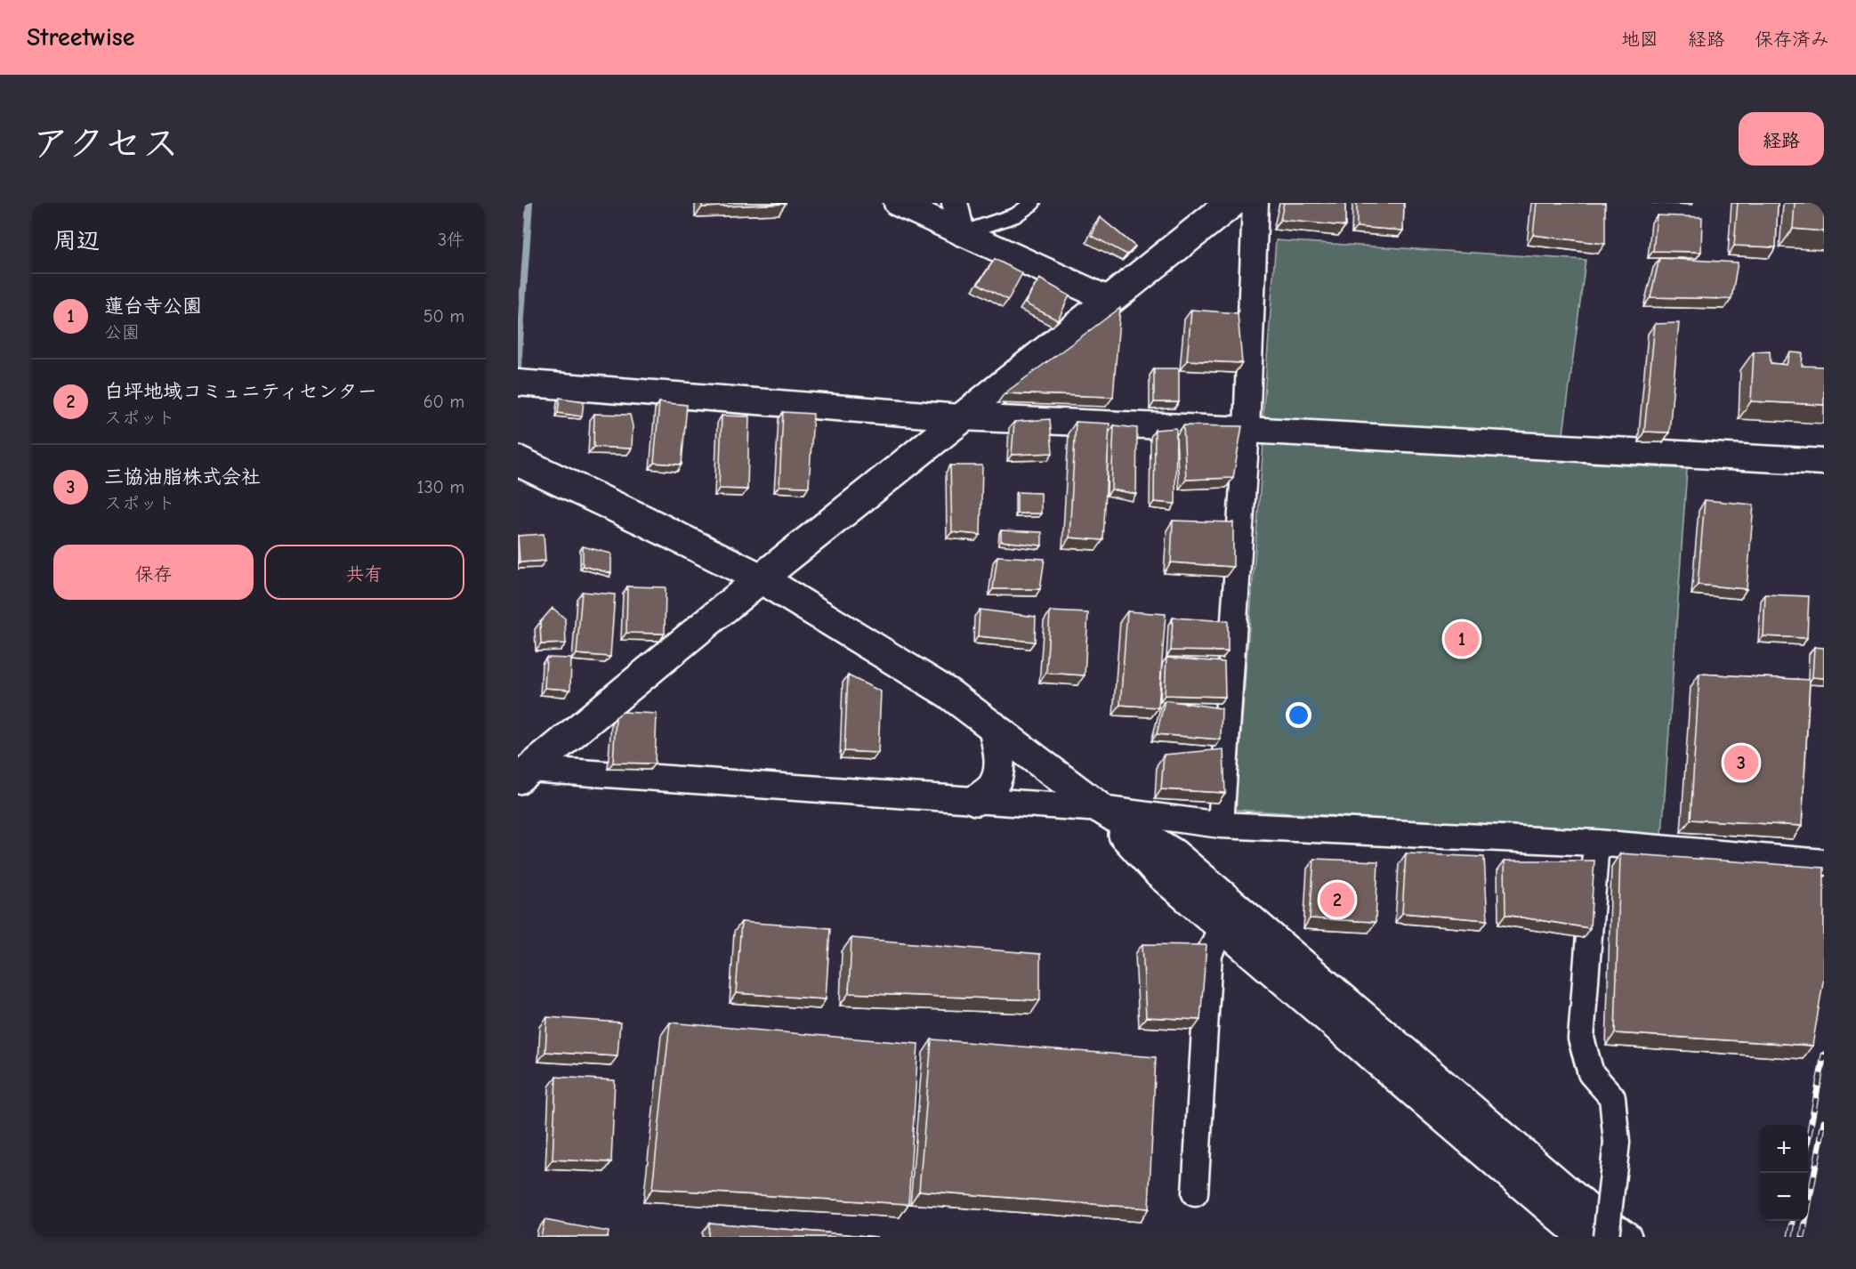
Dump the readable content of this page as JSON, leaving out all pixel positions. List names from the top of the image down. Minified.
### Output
{"page":{"header":"Streetwise","nav":["地図","経路","保存済み"],"title":"アクセス","buttons":["経路",["保存","共有"]],"heading":["周辺","3件"],"list":[{"mark":"1","name":"蓮台寺公園","note":"公園","value":"50 m"},{"mark":"2","name":"白坪地域コミュニティセンター","note":"スポット","value":"60 m"},{"mark":"3","name":"三協油脂株式会社","note":"スポット","value":"130 m"}],"pins":["1","3","2"],"map_buttons":["+","−"]}}
